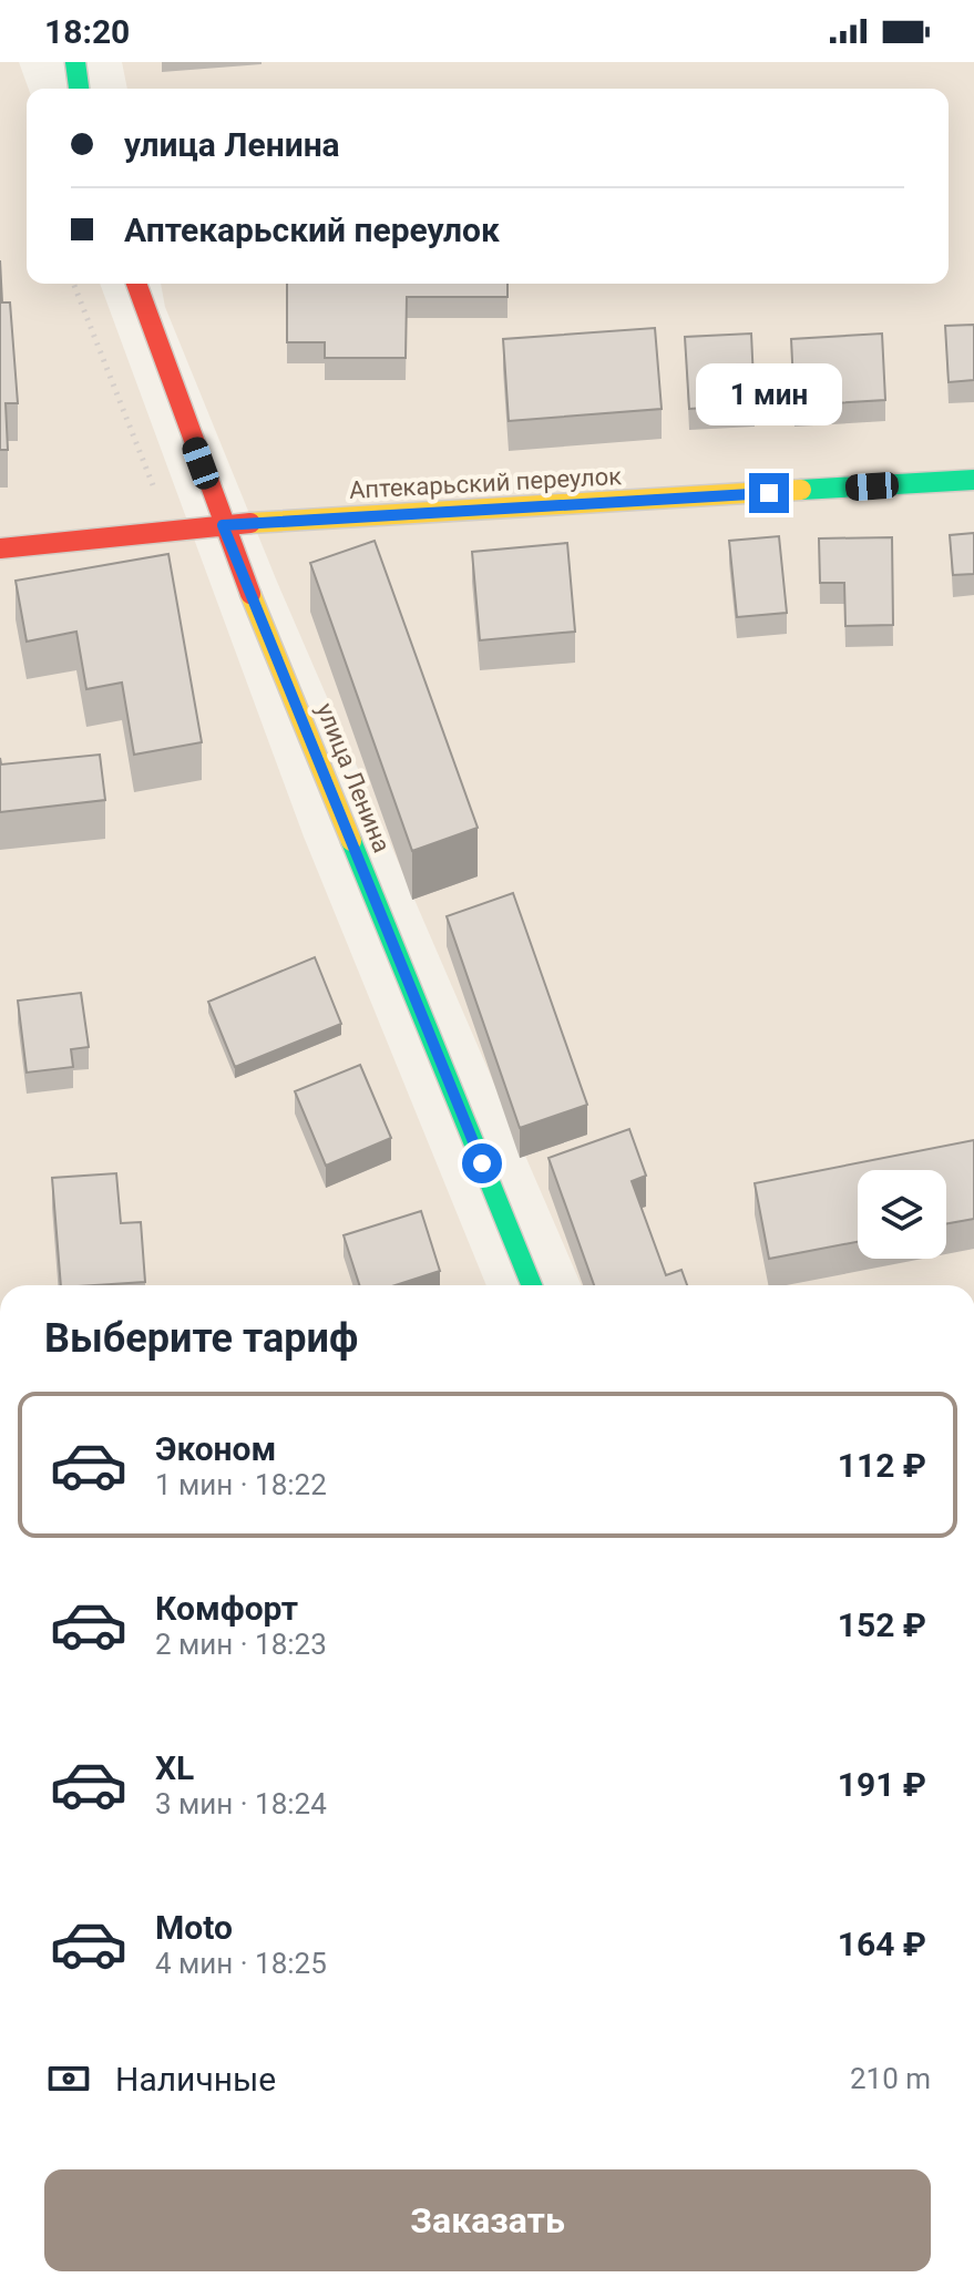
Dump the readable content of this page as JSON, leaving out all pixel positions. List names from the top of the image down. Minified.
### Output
{"streets":{"main road":["Аптекарьский переулок","улица Ленина"]},"crossings":[["Аптекарьский переулок","улица Ленина"]],"page":{"status":"18:20","banner":["улица Ленина","Аптекарьский переулок"],"bubble":"1 мин","heading":"Выберите тариф","list":[{"name":"Эконом","note":"1 мин · 18:22","value":"112 ₽"},{"name":"Комфорт","note":"2 мин · 18:23","value":"152 ₽"},{"name":"XL","note":"3 мин · 18:24","value":"191 ₽"},{"name":"Moto","note":"4 мин · 18:25","value":"164 ₽"}],"pay":["Наличные","210 m"],"buttons":"Заказать"}}
